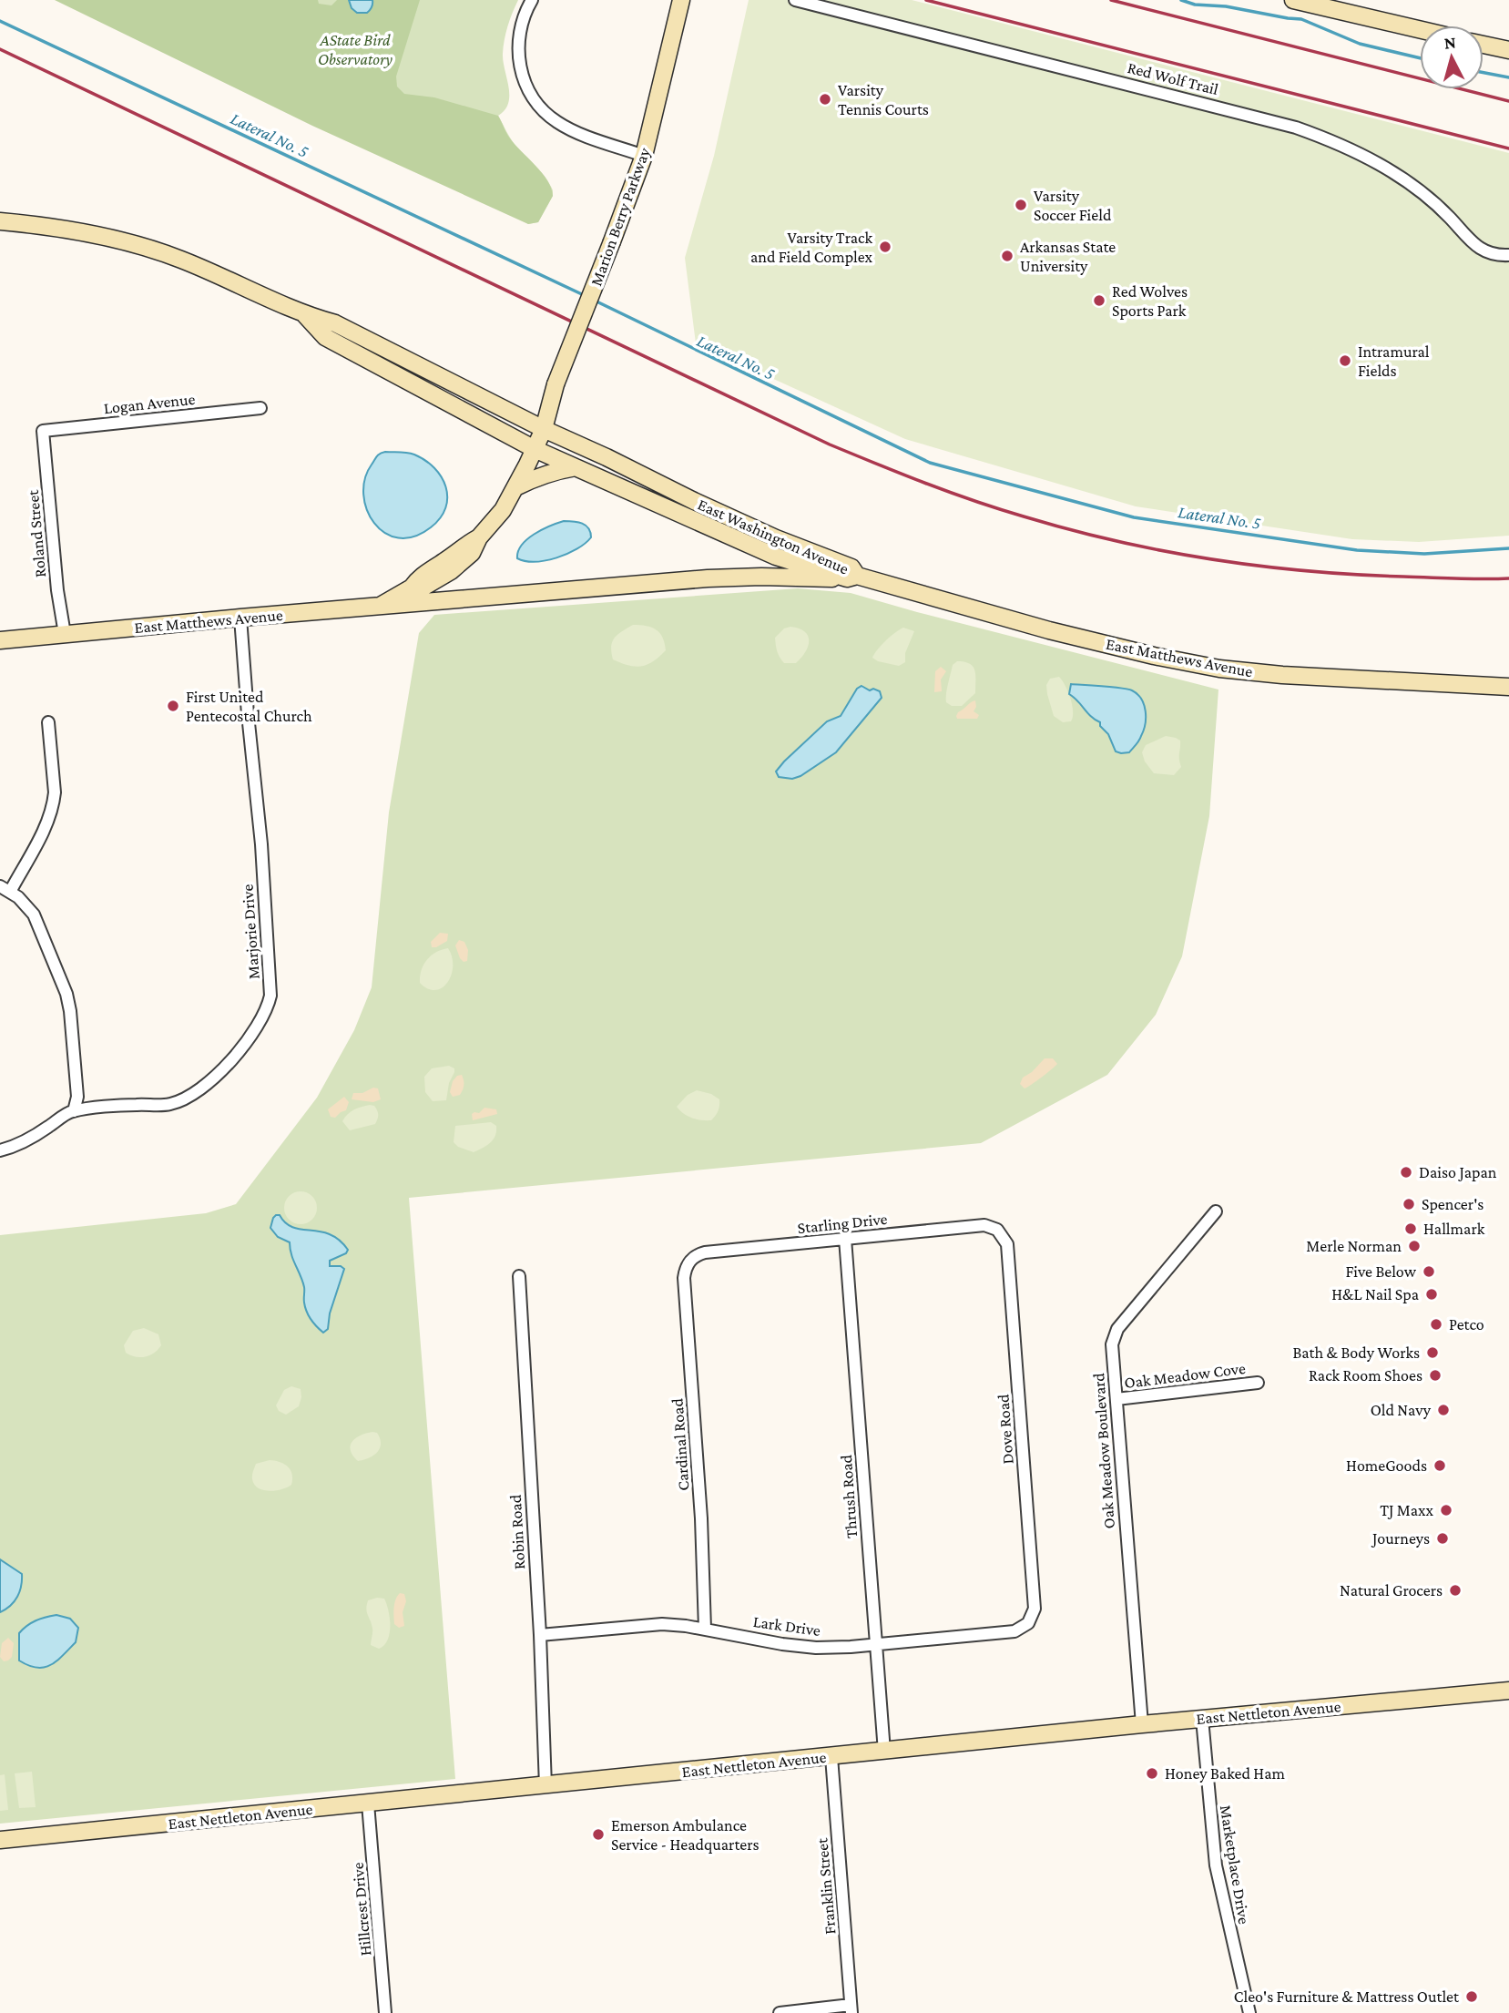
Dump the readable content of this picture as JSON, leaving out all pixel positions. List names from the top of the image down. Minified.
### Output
{"streets":{"street":["Red Wolf Trail","Marion Berry Parkway","Logan Avenue","Roland Street","East Washington Avenue","East Matthews Avenue","Marjorie Drive","Starling Drive","Oak Meadow Cove","Dove Road","Cardinal Road","Oak Meadow Boulevard","Thrush Road","Robin Road","Lark Drive","East Nettleton Avenue","Marketplace Drive","Franklin Street","Hillcrest Drive"]},"crossings":[["Marion Berry Parkway","East Washington Avenue"],["Marion Berry Parkway","East Matthews Avenue"],["Logan Avenue","Roland Street"],["Roland Street","East Matthews Avenue"],["East Washington Avenue","East Matthews Avenue"],["East Matthews Avenue","Marjorie Drive"],["Starling Drive","Dove Road"],["Starling Drive","Cardinal Road"],["Starling Drive","Thrush Road"],["Oak Meadow Cove","Oak Meadow Boulevard"],["Dove Road","Lark Drive"],["Cardinal Road","Lark Drive"],["Oak Meadow Boulevard","East Nettleton Avenue"],["Thrush Road","Lark Drive"],["Thrush Road","East Nettleton Avenue"],["Robin Road","Lark Drive"],["Robin Road","East Nettleton Avenue"],["East Nettleton Avenue","Marketplace Drive"],["East Nettleton Avenue","Franklin Street"],["East Nettleton Avenue","Hillcrest Drive"]],"water":["Lateral No. 5"],"parks":["AState Bird Observatory"],"places":["Varsity Tennis Courts","Varsity Soccer Field","Varsity Track and Field Complex","Arkansas State University","Red Wolves Sports Park","Intramural Fields","First United Pentecostal Church","Daiso Japan","Spencer's","Hallmark","Merle Norman","Five Below","H&L Nail Spa","Petco","Bath & Body Works","Rack Room Shoes","Old Navy","HomeGoods","TJ Maxx","Journeys","Natural Grocers","Honey Baked Ham","Emerson Ambulance Service - Headquarters","Cleo's Furniture & Mattress Outlet"],"north":"top"}
